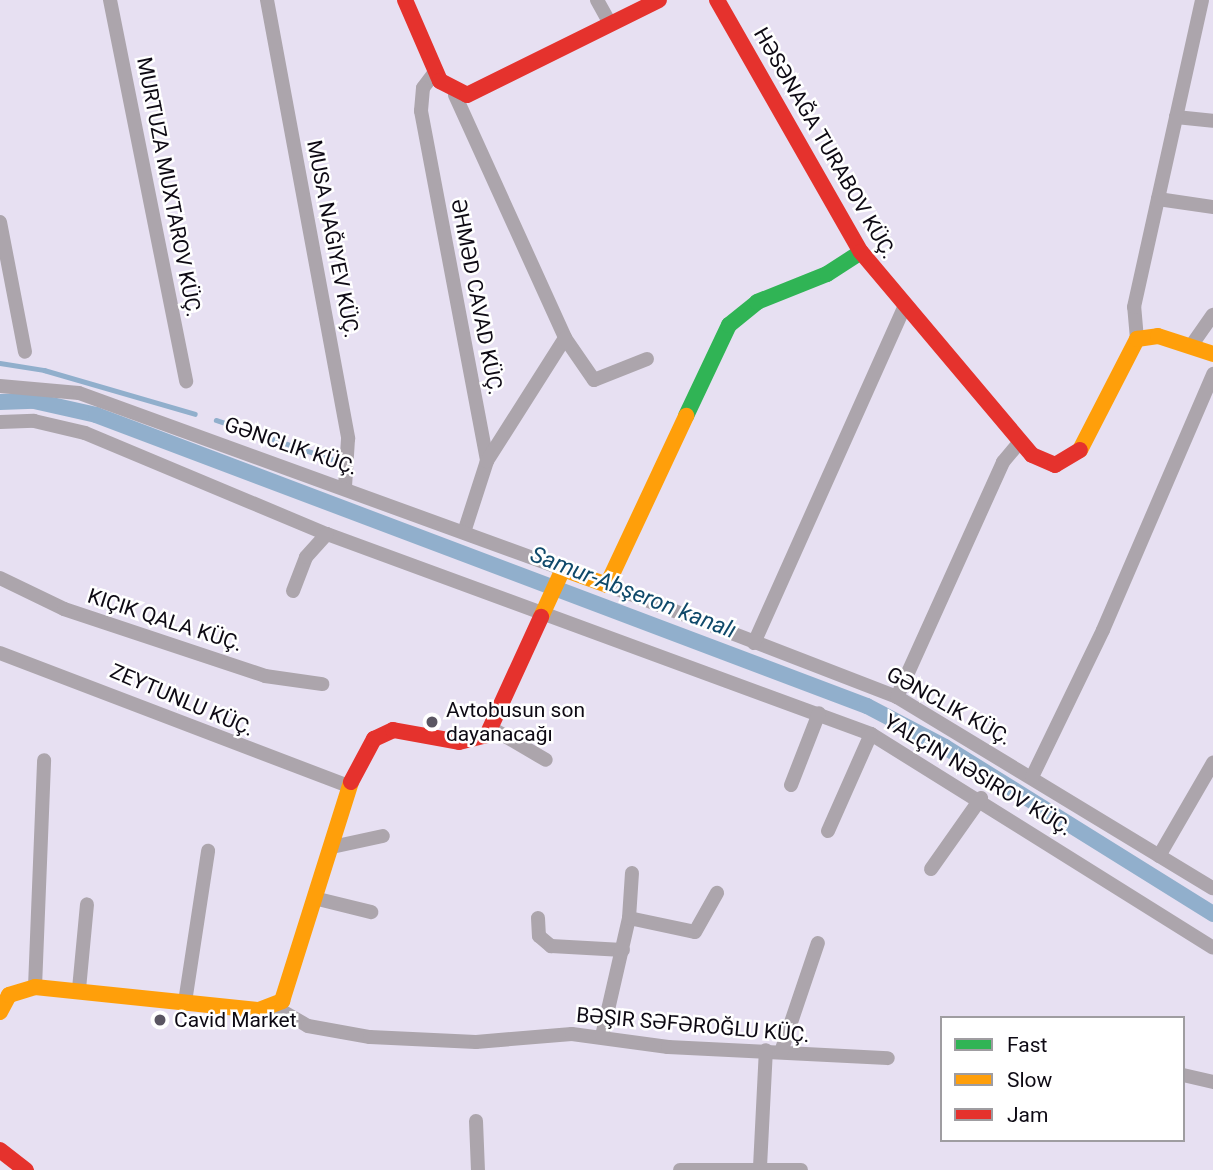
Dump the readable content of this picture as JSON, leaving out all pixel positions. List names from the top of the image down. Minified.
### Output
{"streets":{"street":["HƏSƏNAĞA TURABOV KÜÇ.","MURTUZA MUXTAROV KÜÇ.","ƏHMƏD CAVAD KÜÇ.","GƏNCLIK KÜÇ.","KIÇIK QALA KÜÇ.","ZEYTUNLU KÜÇ.","BƏŞIR SƏFƏROĞLU KÜÇ."]},"crossings":[["ƏHMƏD CAVAD KÜÇ.","GƏNCLIK KÜÇ."]],"water":["Samur-Abşeron kanalı"],"places":["Avtobusun son dayanacağı","Cavid Market"],"legend":["Fast","Slow","Jam"]}
